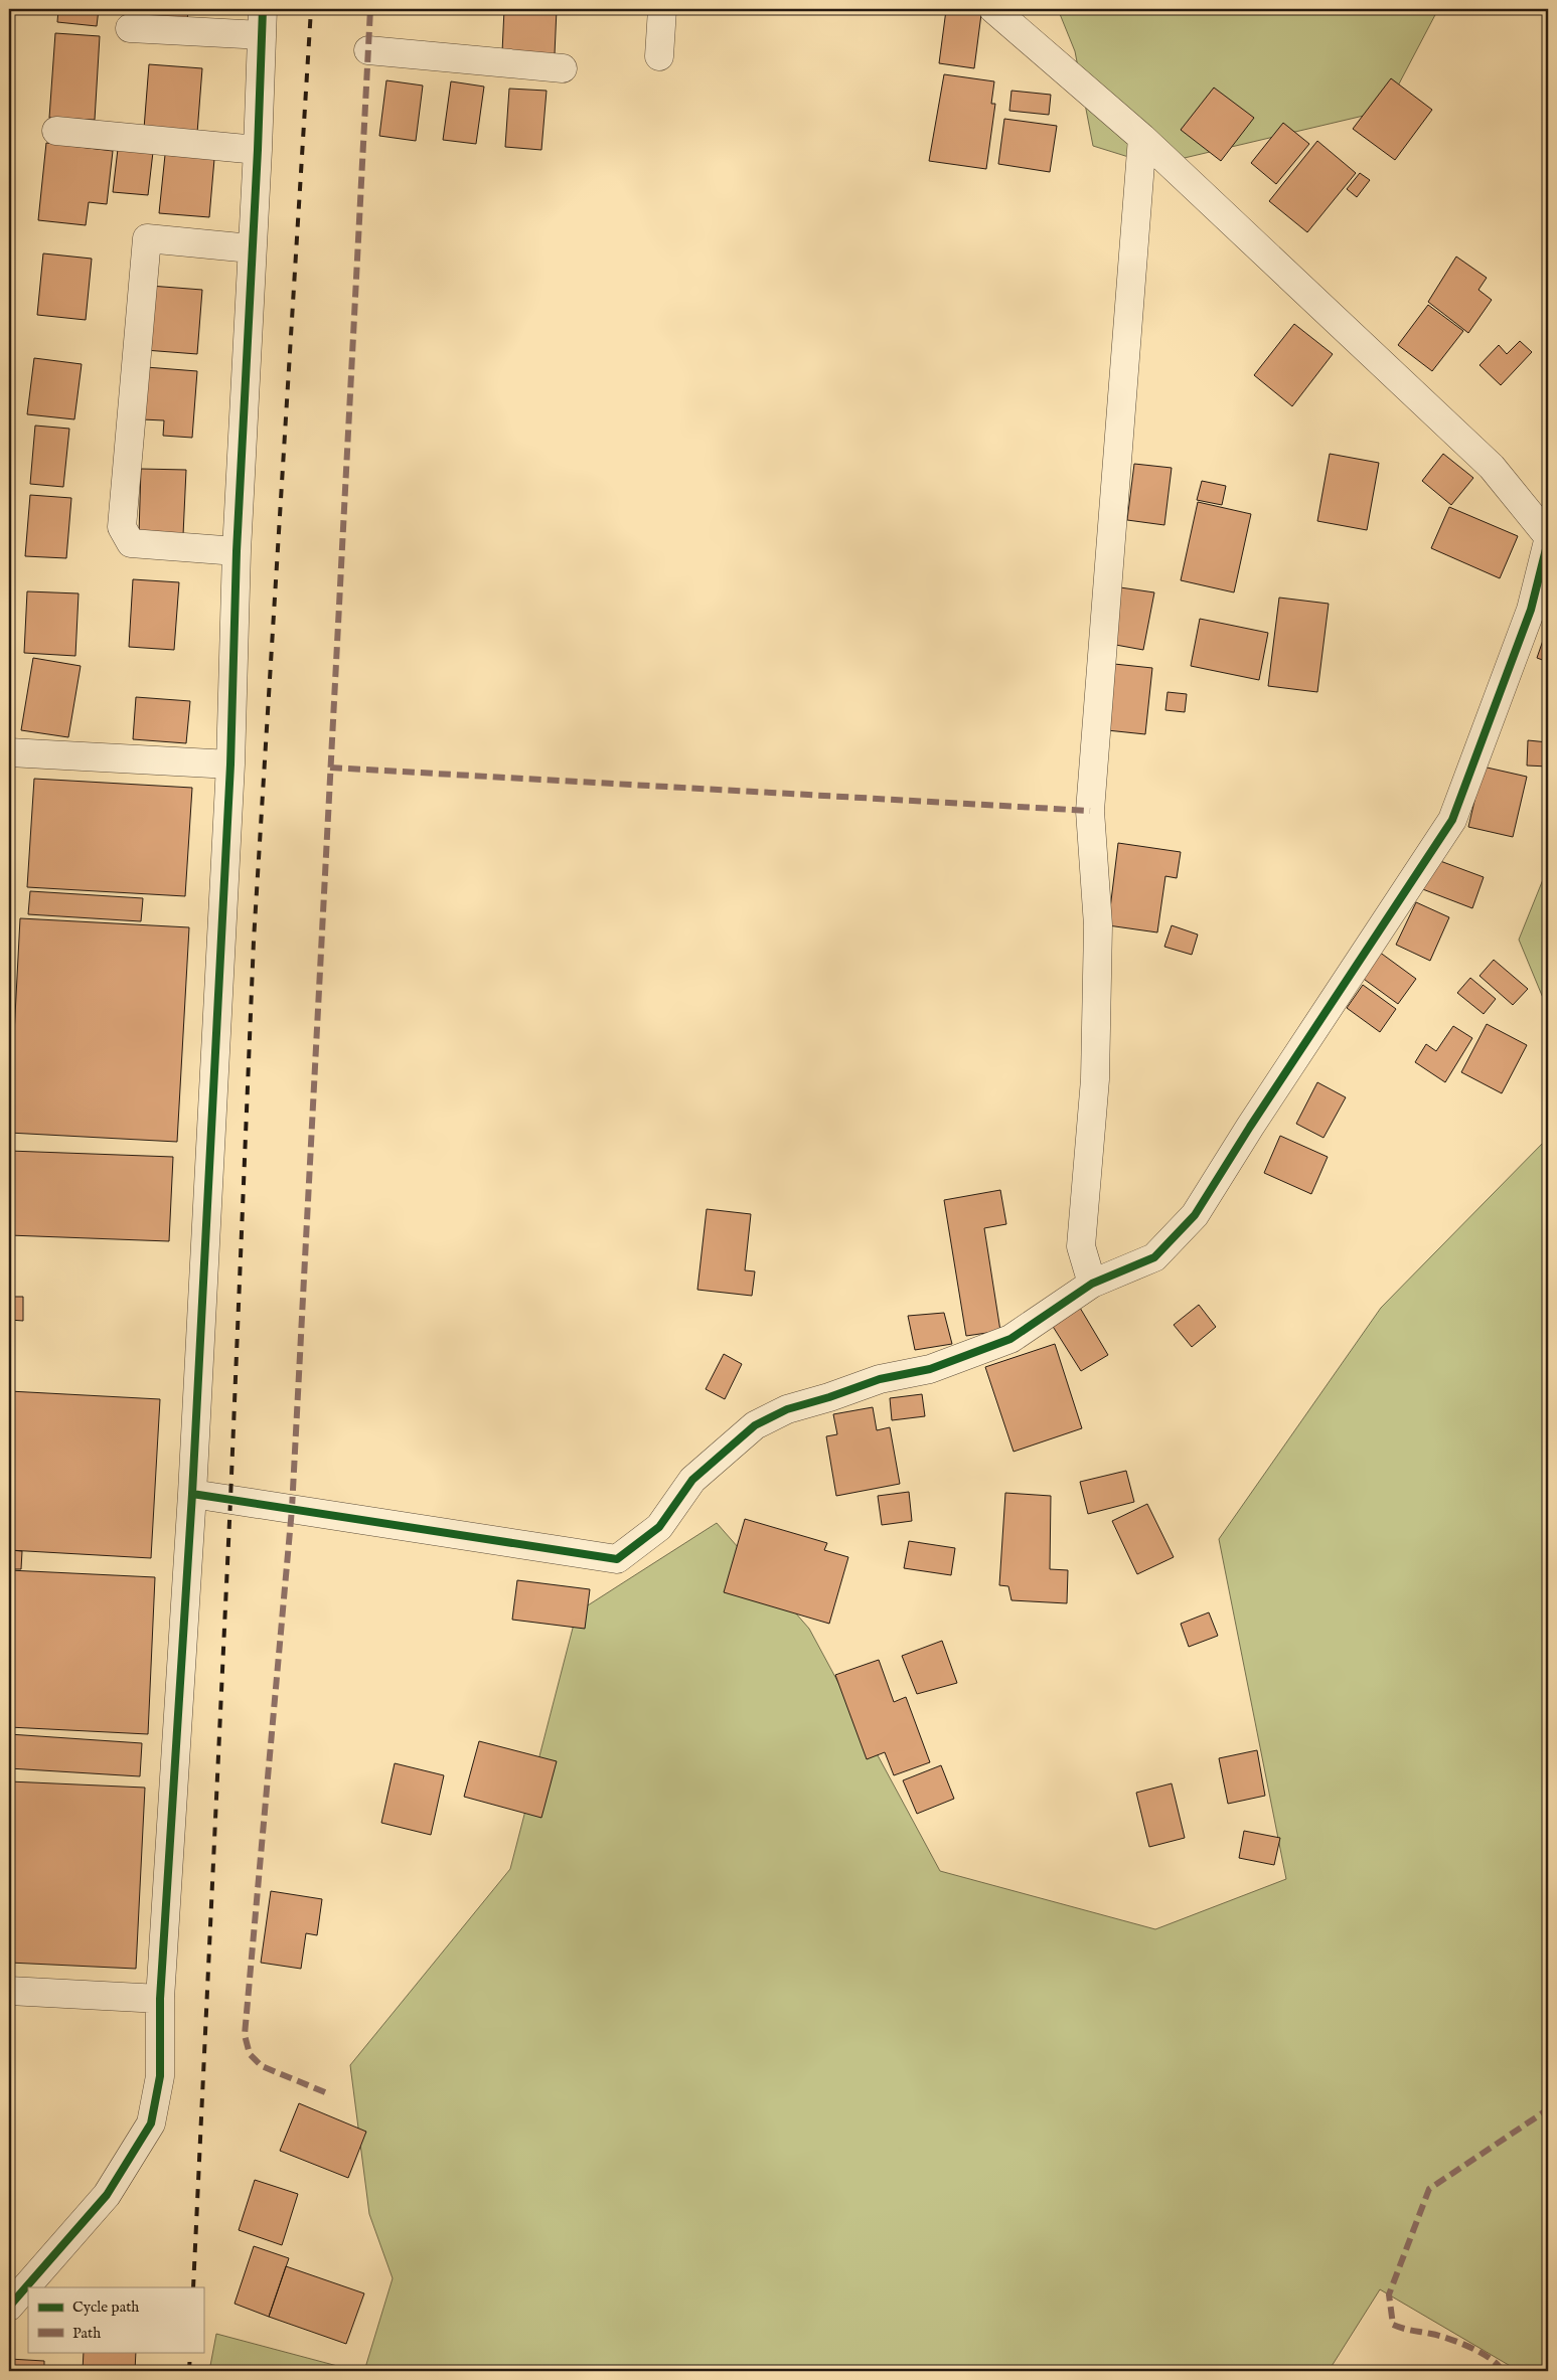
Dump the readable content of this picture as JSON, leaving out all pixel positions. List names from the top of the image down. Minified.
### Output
{"legend":["Cycle path","Path"]}
